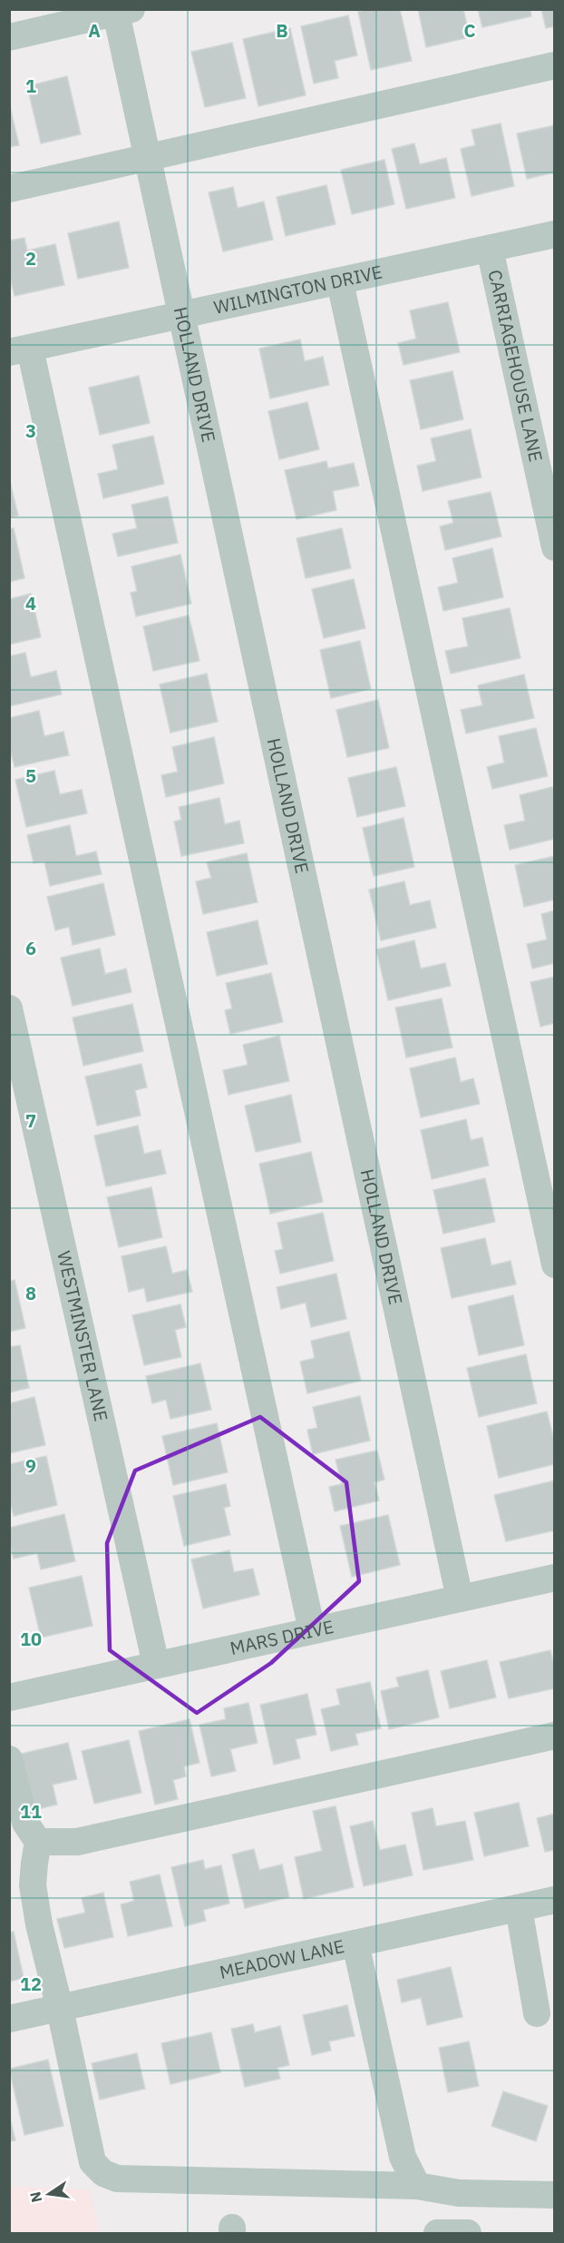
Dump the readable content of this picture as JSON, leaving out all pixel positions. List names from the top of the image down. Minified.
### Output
{"streets":{"street":["WILMINGTON DRIVE","CARRIAGEHOUSE LANE","HOLLAND DRIVE","WESTMINSTER LANE","MARS DRIVE","MEADOW LANE"]},"crossings":[["WILMINGTON DRIVE","CARRIAGEHOUSE LANE"],["WILMINGTON DRIVE","HOLLAND DRIVE"],["HOLLAND DRIVE","MARS DRIVE"],["WESTMINSTER LANE","MARS DRIVE"]],"north":"left","grid":{"columns":["A","B","C"],"rows":["1","2","3","4","5","6","7","8","9","10","11","12"]}}
